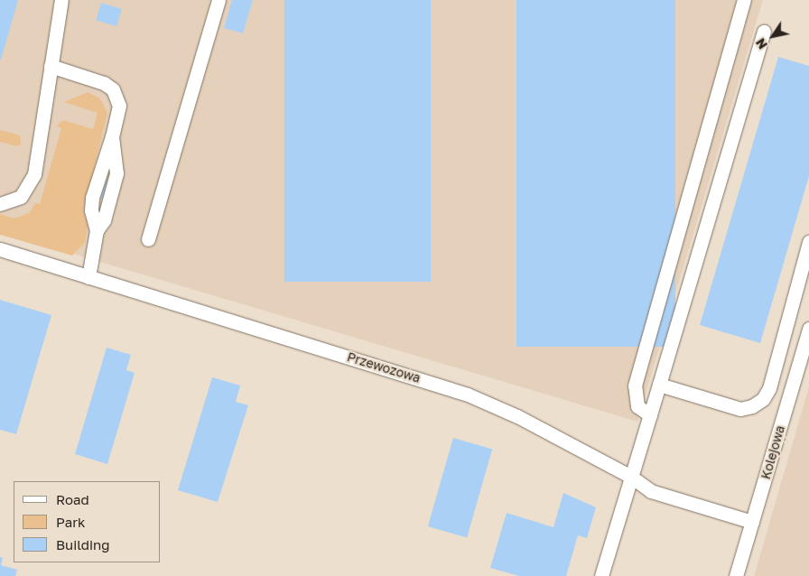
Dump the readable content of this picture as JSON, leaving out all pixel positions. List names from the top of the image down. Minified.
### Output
{"streets":{"street":["Przewozowa","Kolejowa"]},"crossings":[["Przewozowa","Kolejowa"]],"legend":["Road","Park","Building"],"north":"bottom left"}
